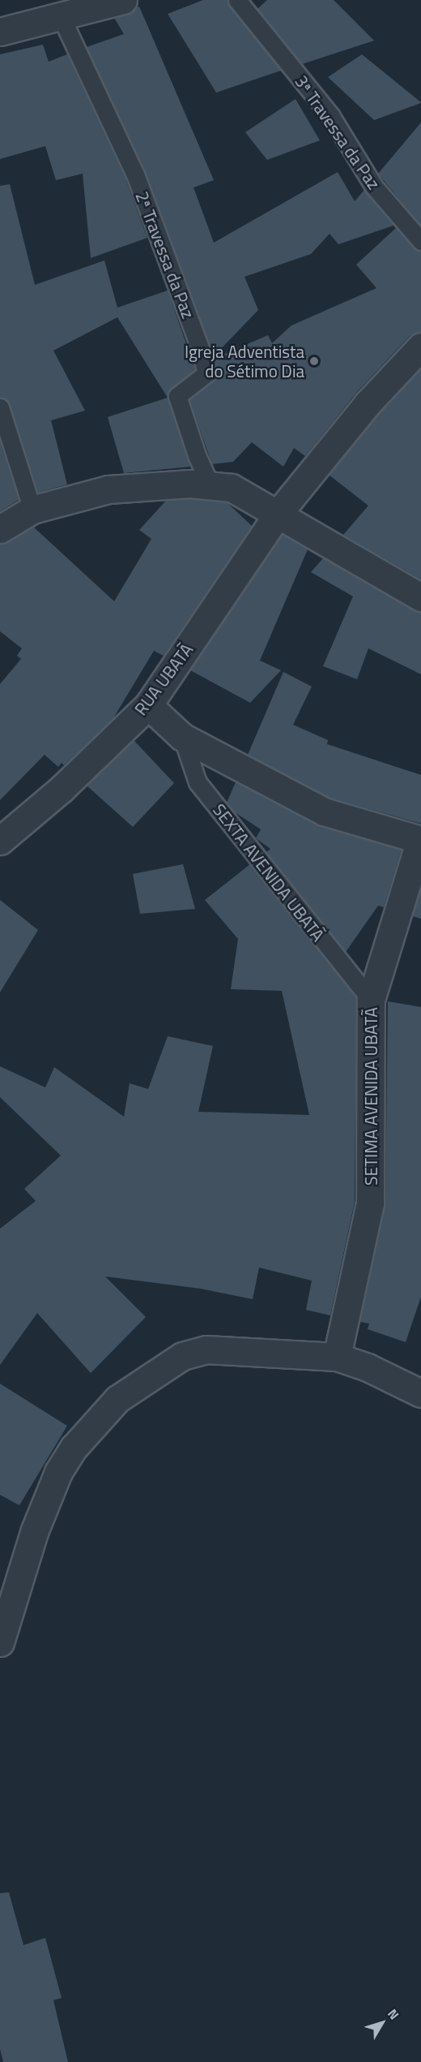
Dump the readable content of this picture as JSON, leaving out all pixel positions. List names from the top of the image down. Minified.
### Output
{"streets":{"street":["RUA UBATÃ","SETIMA AVENIDA UBATÃ"],"lane":["3ª Travessa da Paz","2ª Travessa da Paz","SEXTA AVENIDA UBATÃ"]},"crossings":[["SEXTA AVENIDA UBATÃ","SETIMA AVENIDA UBATÃ"]],"places":["Igreja Adventista do Sétimo Dia"],"north":"top right"}
